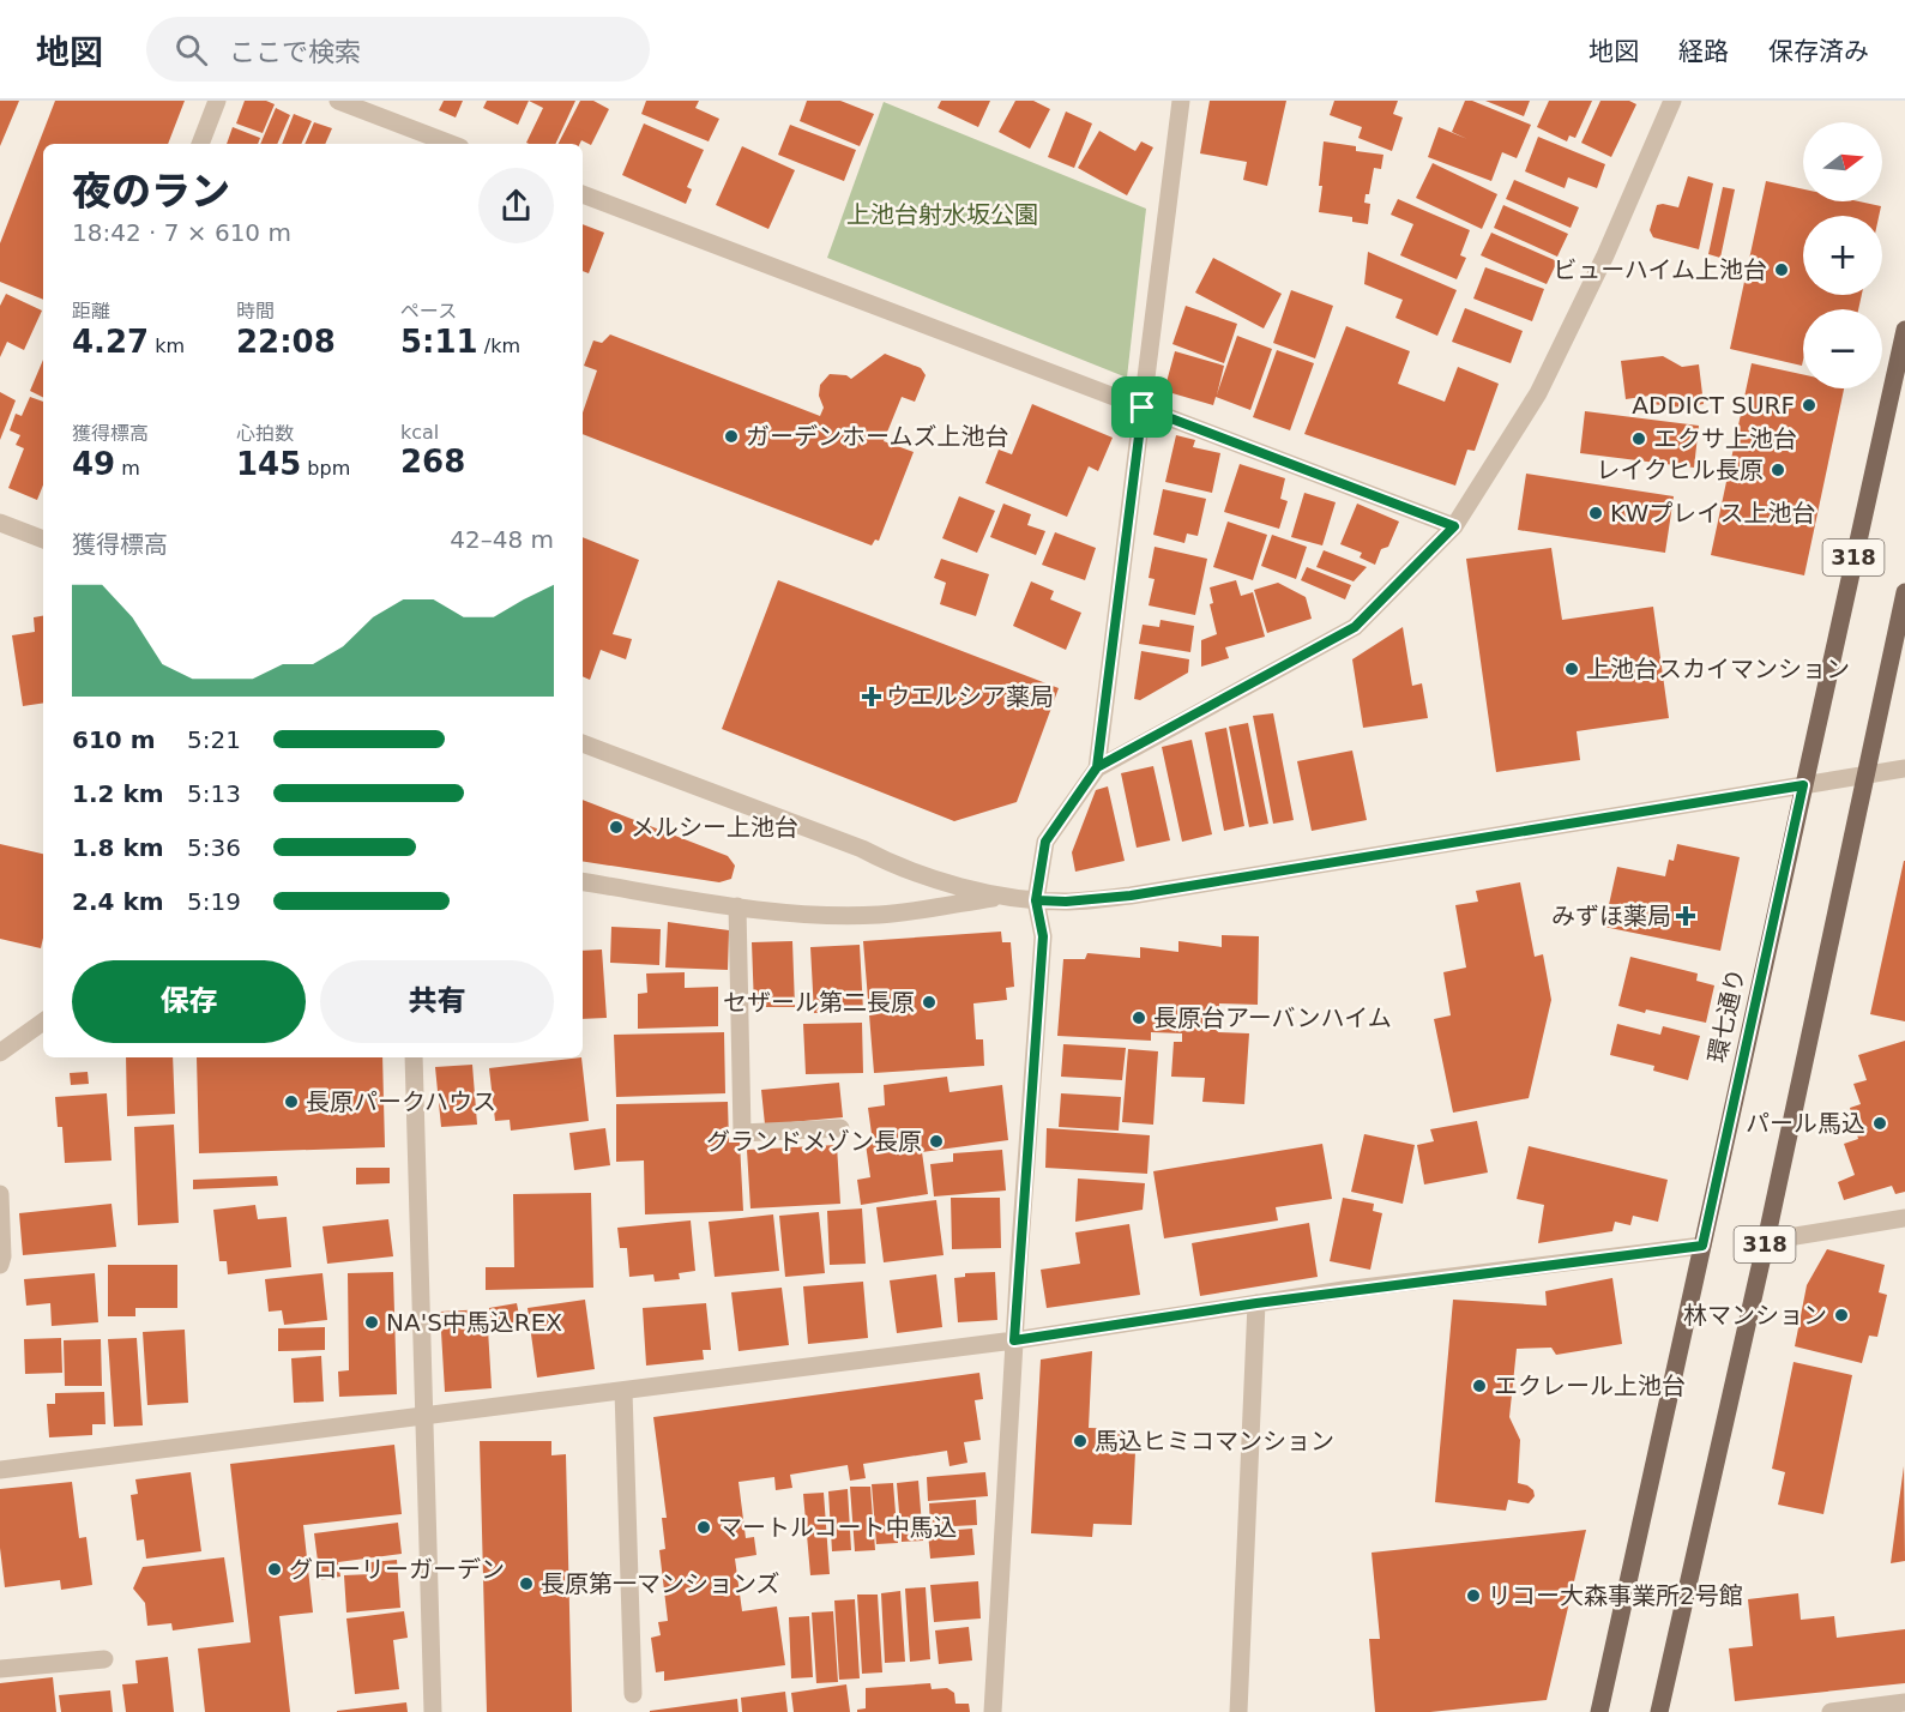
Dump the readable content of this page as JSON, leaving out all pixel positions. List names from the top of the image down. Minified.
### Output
{"streets":{"main road":["318","環七通り"]},"parks":["上池台射水坂公園"],"places":{"other":["ビューハイム上池台","ADDICT SURF","ガーデンホームズ上池台","エクサ上池台","レイクヒル長原","KWプレイス上池台","上池台スカイマンション","メルシー上池台","セザール第二長原","長原台アーバンハイム","長原パークハウス","パール馬込","グランドメゾン長原","林マンション","NA'S中馬込REX","エクレール上池台","馬込ヒミコマンション","マートルコート中馬込","グローリーガーデン","長原第一マンションズ","リコー大森事業所2号館"],"health":["ウエルシア薬局","みずほ薬局"]},"north":"right","page":{"header":"地図","search":"ここで検索","nav":["地図","経路","保存済み"],"map_buttons":["+","−"],"heading":["夜のラン","18:42 · 7 × 610 m"],"stats":[["距離","4.27 km"],["時間","22:08"],["ペース","5:11 /km"],["獲得標高","49 m"],["心拍数","145 bpm"],["kcal","268"]],"chart":["獲得標高","42–48 m"],"list":[{"name":"610 m","note":"5:21"},{"name":"1.2 km","note":"5:13"},{"name":"1.8 km","note":"5:36"},{"name":"2.4 km","note":"5:19"}],"buttons":["保存","共有"]}}
